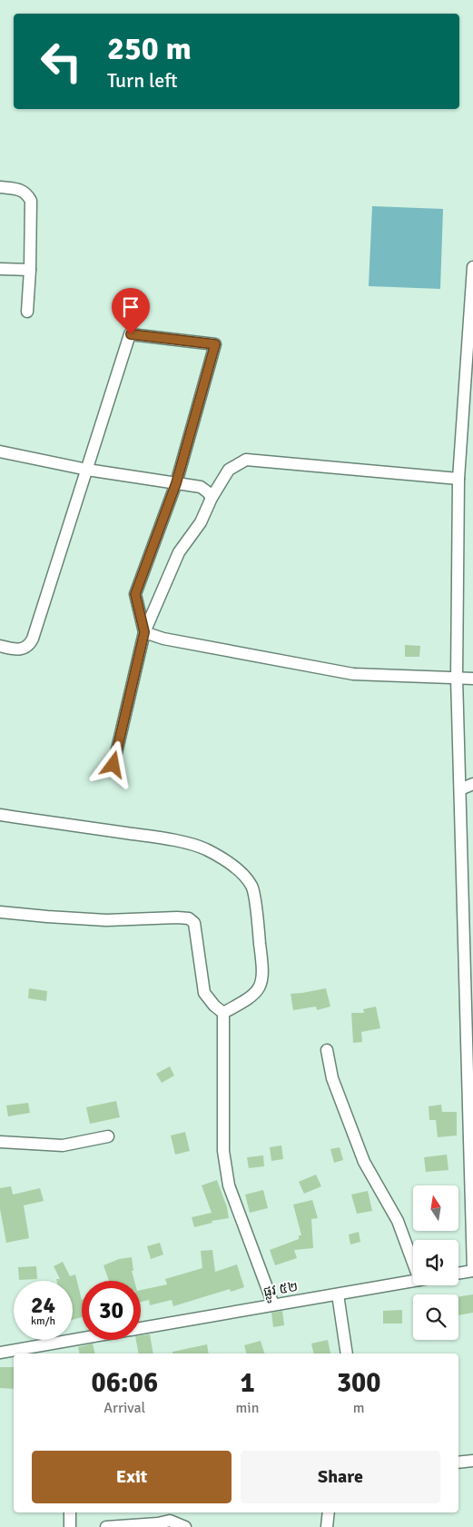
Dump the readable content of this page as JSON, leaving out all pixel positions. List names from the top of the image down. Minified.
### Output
{"streets":{"street":["ផ្លូវ ៥២"]},"north":"top","page":{"turn":["250 m","Turn left"],"speed":"24 km/h","limit":"30","eta":["06:06","Arrival","1","min","300","m"],"buttons":["Exit","Share"]}}
